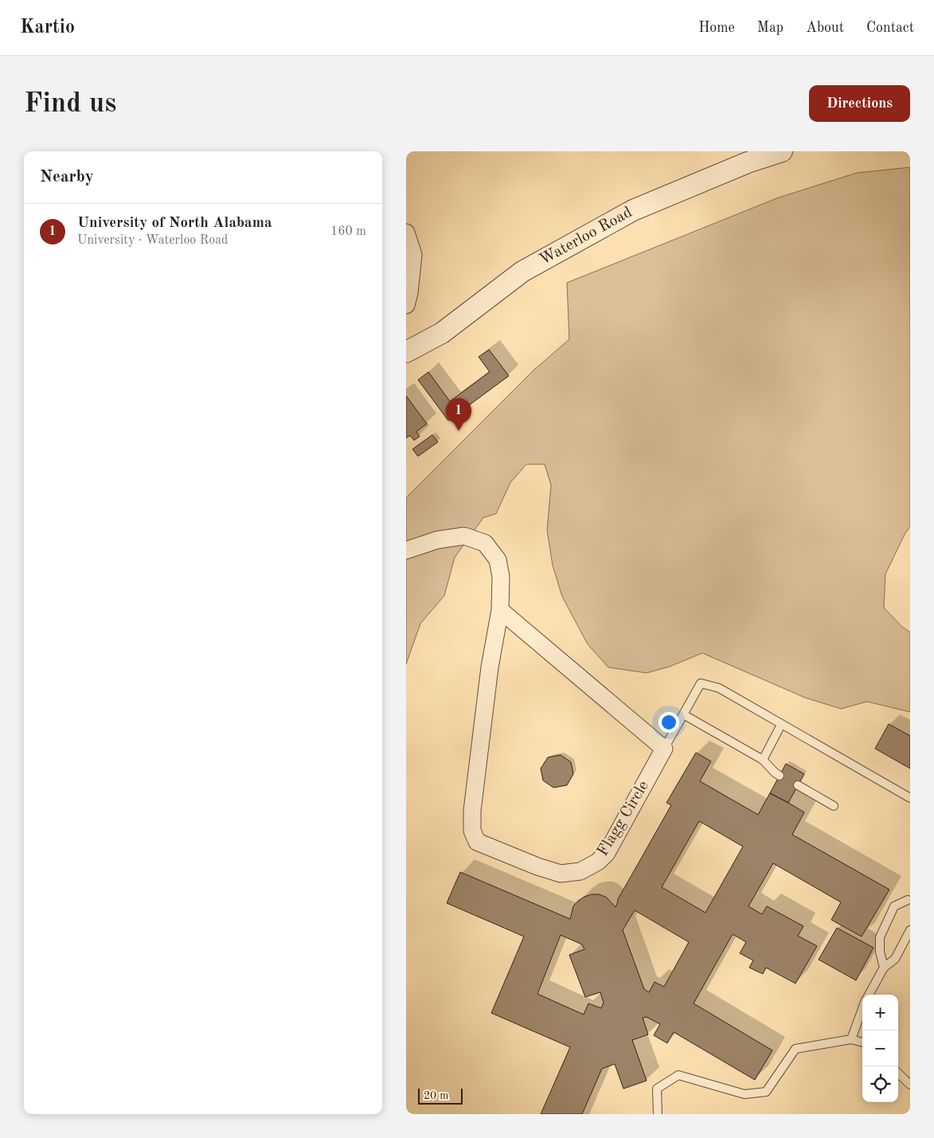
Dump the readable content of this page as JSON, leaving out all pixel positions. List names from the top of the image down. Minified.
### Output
{"streets":{"street":["Waterloo Road","Flagg Circle"]},"scale_bar":"20 m","page":{"header":"Kartio","nav":["Home","Map","About","Contact"],"buttons":"Directions","title":"Find us","heading":"Nearby","list":[{"mark":"1","name":"University of North Alabama","note":"University · Waterloo Road","value":"160 m"}],"pins":"1","map_buttons":["+","−"],"scale":"20 m"}}
